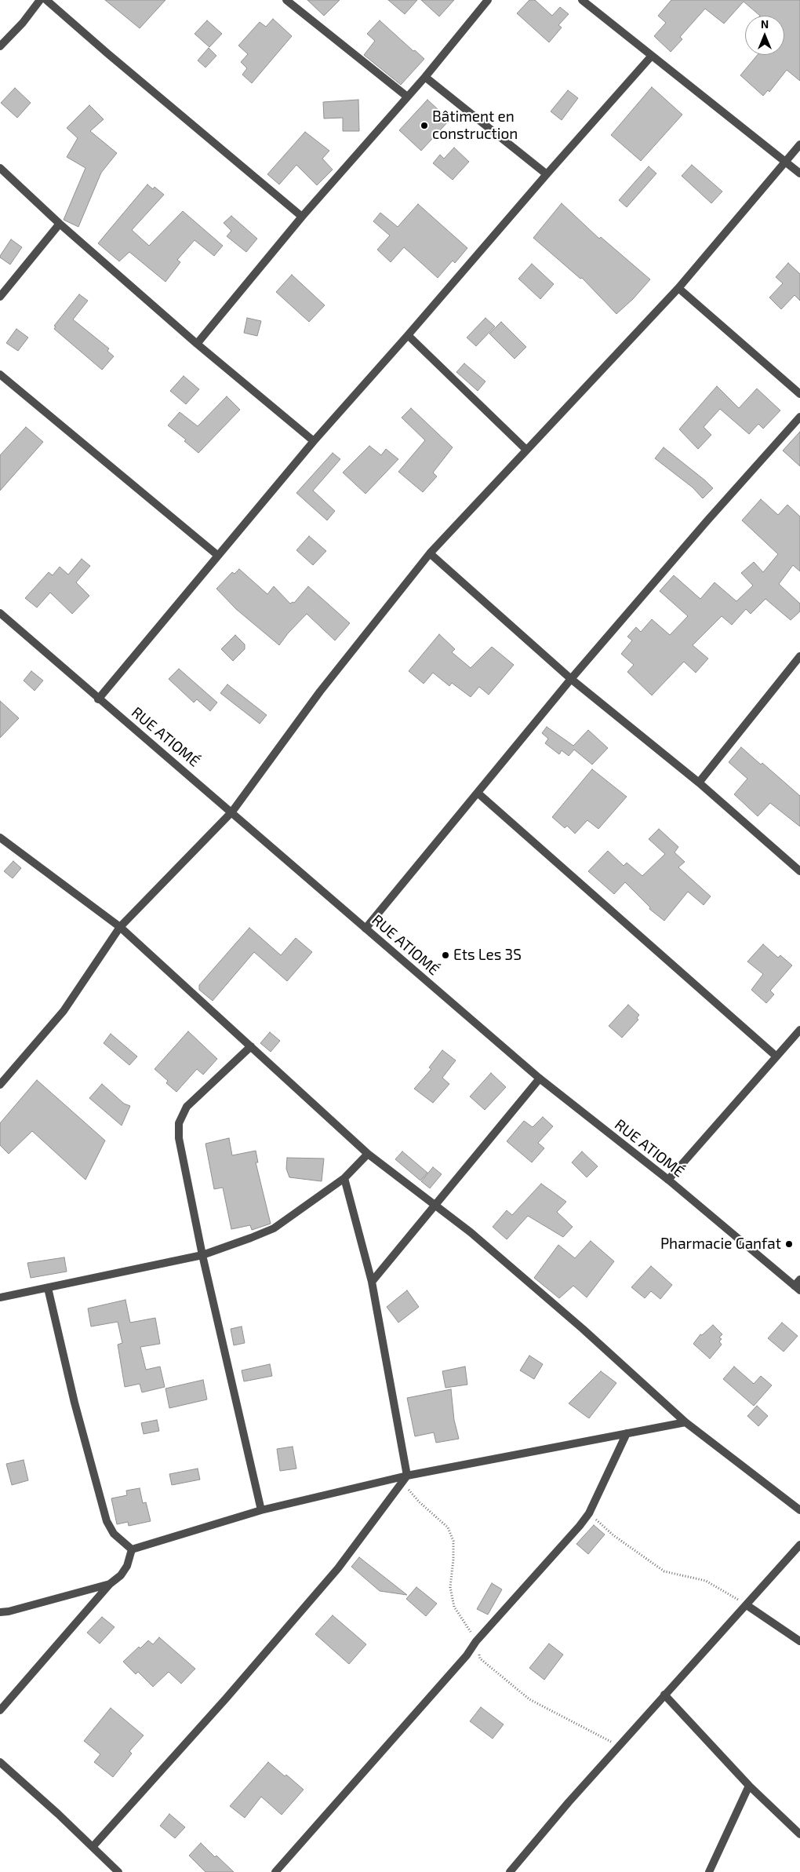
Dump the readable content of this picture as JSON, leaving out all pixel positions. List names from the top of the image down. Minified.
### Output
{"streets":{"street":["RUE ATIOMÉ"]},"places":["Bâtiment en construction","Ets Les 3S","Pharmacie Ganfat"],"north":"top"}
